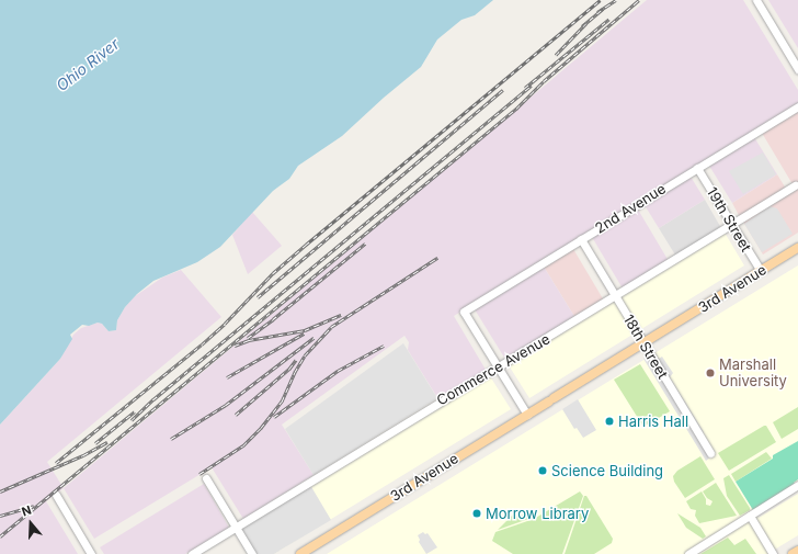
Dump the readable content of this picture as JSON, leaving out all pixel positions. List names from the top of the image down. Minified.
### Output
{"streets":{"main road":["3rd Avenue"],"street":["2nd Avenue","19th Street","18th Street","Commerce Avenue"]},"crossings":[["2nd Avenue","19th Street"],["2nd Avenue","18th Street"],["2nd Avenue","Commerce Avenue"],["19th Street","3rd Avenue"],["19th Street","Commerce Avenue"],["3rd Avenue","18th Street"],["18th Street","Commerce Avenue"]],"water":["Ohio River"],"places":["Marshall University","Harris Hall","Science Building","Morrow Library"],"north":"top"}
